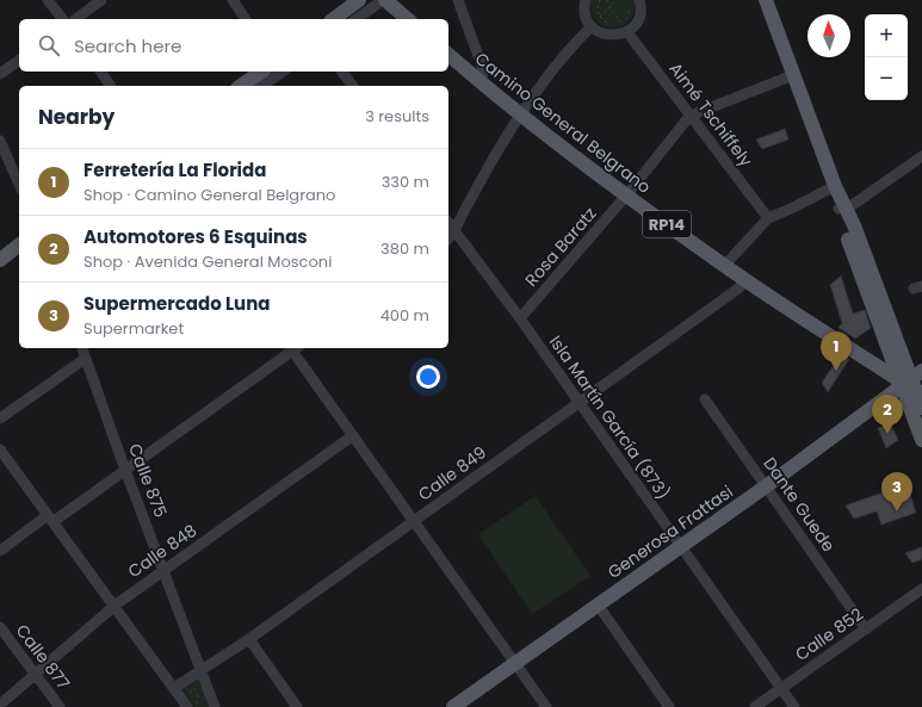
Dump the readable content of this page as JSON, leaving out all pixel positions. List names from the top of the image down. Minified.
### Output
{"streets":{"main road":["Camino General Belgrano","RP14","Generosa Frattasi"],"street":["Aimé Tschiffely","Rosa Baratz","Isla Martín García (873)","Calle 849","Calle 875","Dante Guede","Calle 848","Calle 852","Calle 877"]},"crossings":[["Aimé Tschiffely","Rosa Baratz"],["Camino General Belgrano","Rosa Baratz"],["Camino General Belgrano","Calle 849"],["Camino General Belgrano","Generosa Frattasi"],["Rosa Baratz","Isla Martín García (873)"],["Isla Martín García (873)","Calle 849"],["Isla Martín García (873)","Generosa Frattasi"],["Isla Martín García (873)","Calle 852"],["Calle 849","Calle 875"],["Calle 875","Calle 848"],["Dante Guede","Generosa Frattasi"],["Dante Guede","Calle 852"],["Calle 848","Calle 877"]],"north":"top","page":{"map_buttons":["+","−"],"search":"Search here","heading":["Nearby","3 results"],"list":[{"mark":"1","name":"Ferretería La Florida","note":"Shop · Camino General Belgrano","value":"330 m"},{"mark":"2","name":"Automotores 6 Esquinas","note":"Shop · Avenida General Mosconi","value":"380 m"},{"mark":"3","name":"Supermercado Luna","note":"Supermarket","value":"400 m"}],"pins":["1","2","3"]}}
